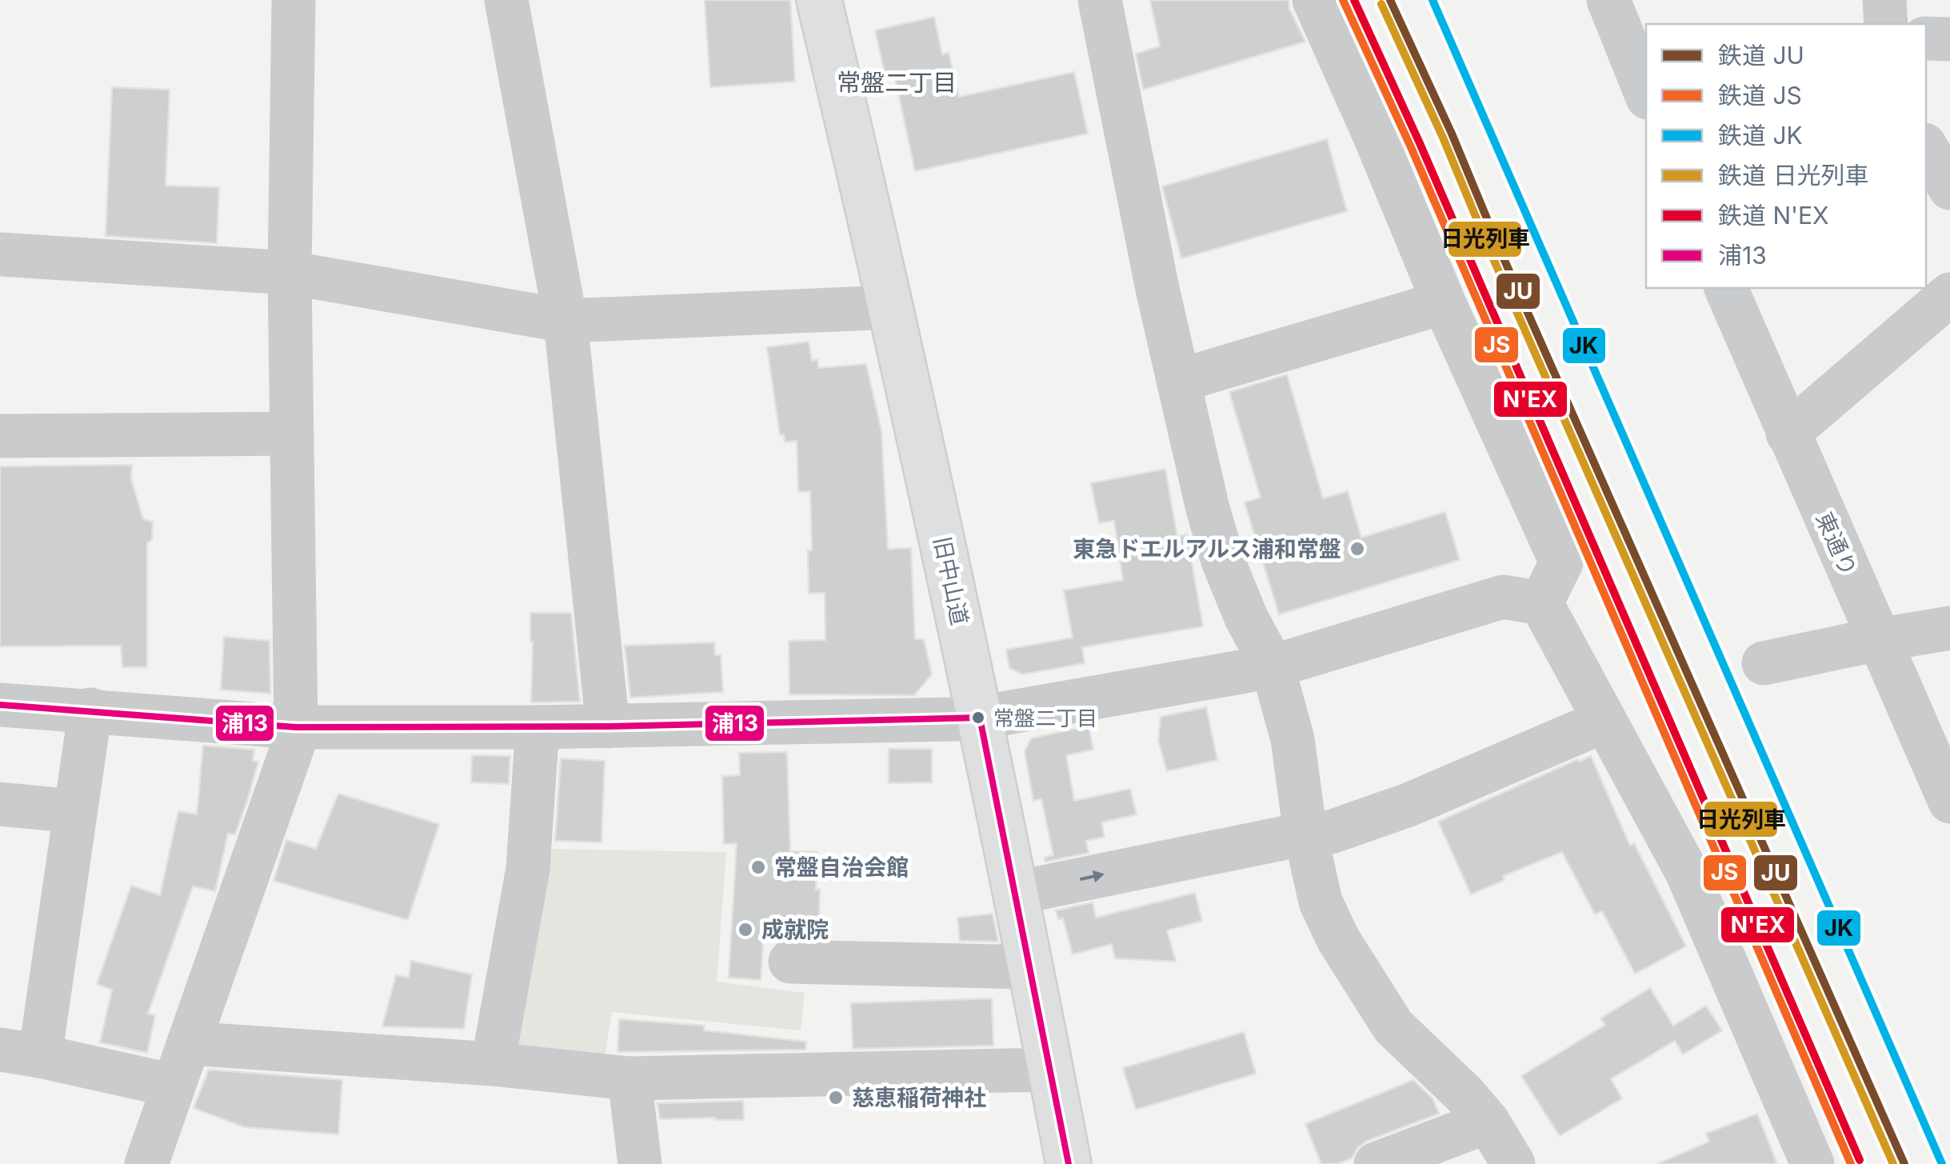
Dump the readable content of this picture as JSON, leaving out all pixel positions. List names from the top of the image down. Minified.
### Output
{"streets":{"main road":["旧中山道"],"street":["東通り"]},"districts":["常盤二丁目"],"places":["東急ドエルアルス浦和常盤","常盤二丁目","常盤自治会館","成就院","慈恵稲荷神社"],"lines":["rail line JU","rail line JS","rail line JK","rail line N'EX","rail line 日光列車","transit line 浦13"],"legend":["鉄道 JU","鉄道 JS","鉄道 JK","鉄道 日光列車","鉄道 N'EX","浦13"]}
